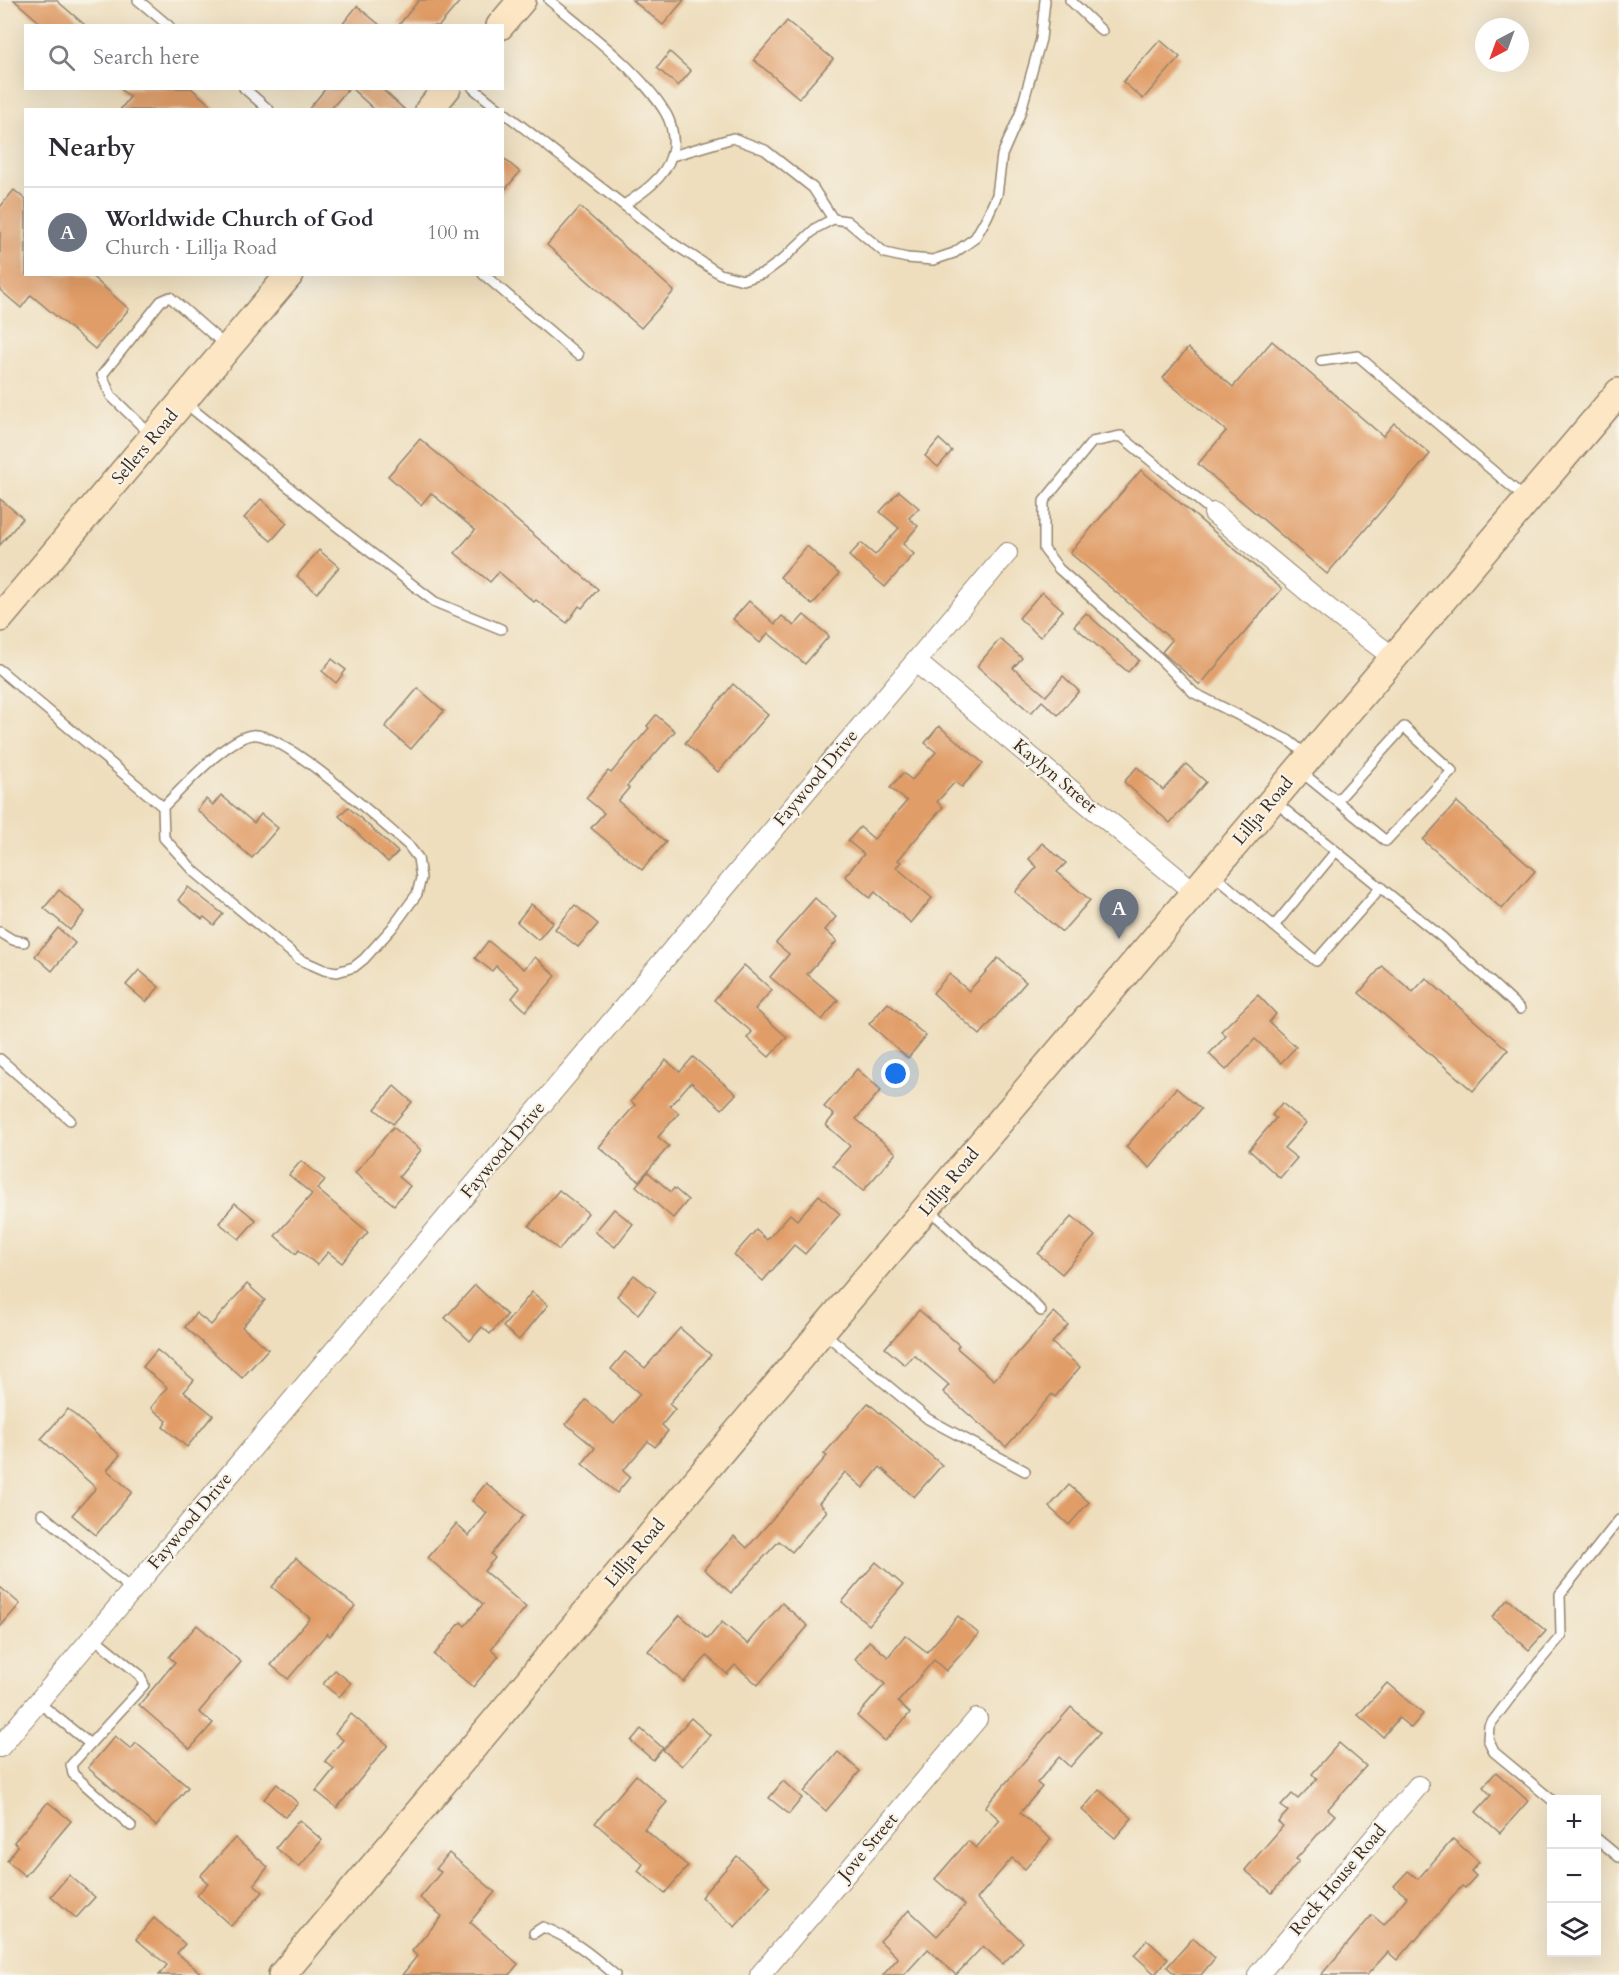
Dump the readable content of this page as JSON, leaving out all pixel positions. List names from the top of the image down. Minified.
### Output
{"streets":{"street":["Sellers Road","Kaylyn Street","Faywood Drive","Lillja Road","Jove Street","Rock House Road"]},"crossings":[["Kaylyn Street","Faywood Drive"],["Kaylyn Street","Lillja Road"]],"north":"bottom left","page":{"search":"Search here","heading":"Nearby","list":[{"mark":"A","name":"Worldwide Church of God","note":"Church · Lillja Road","value":"100 m"}],"pins":"A","map_buttons":["+","−"]}}
